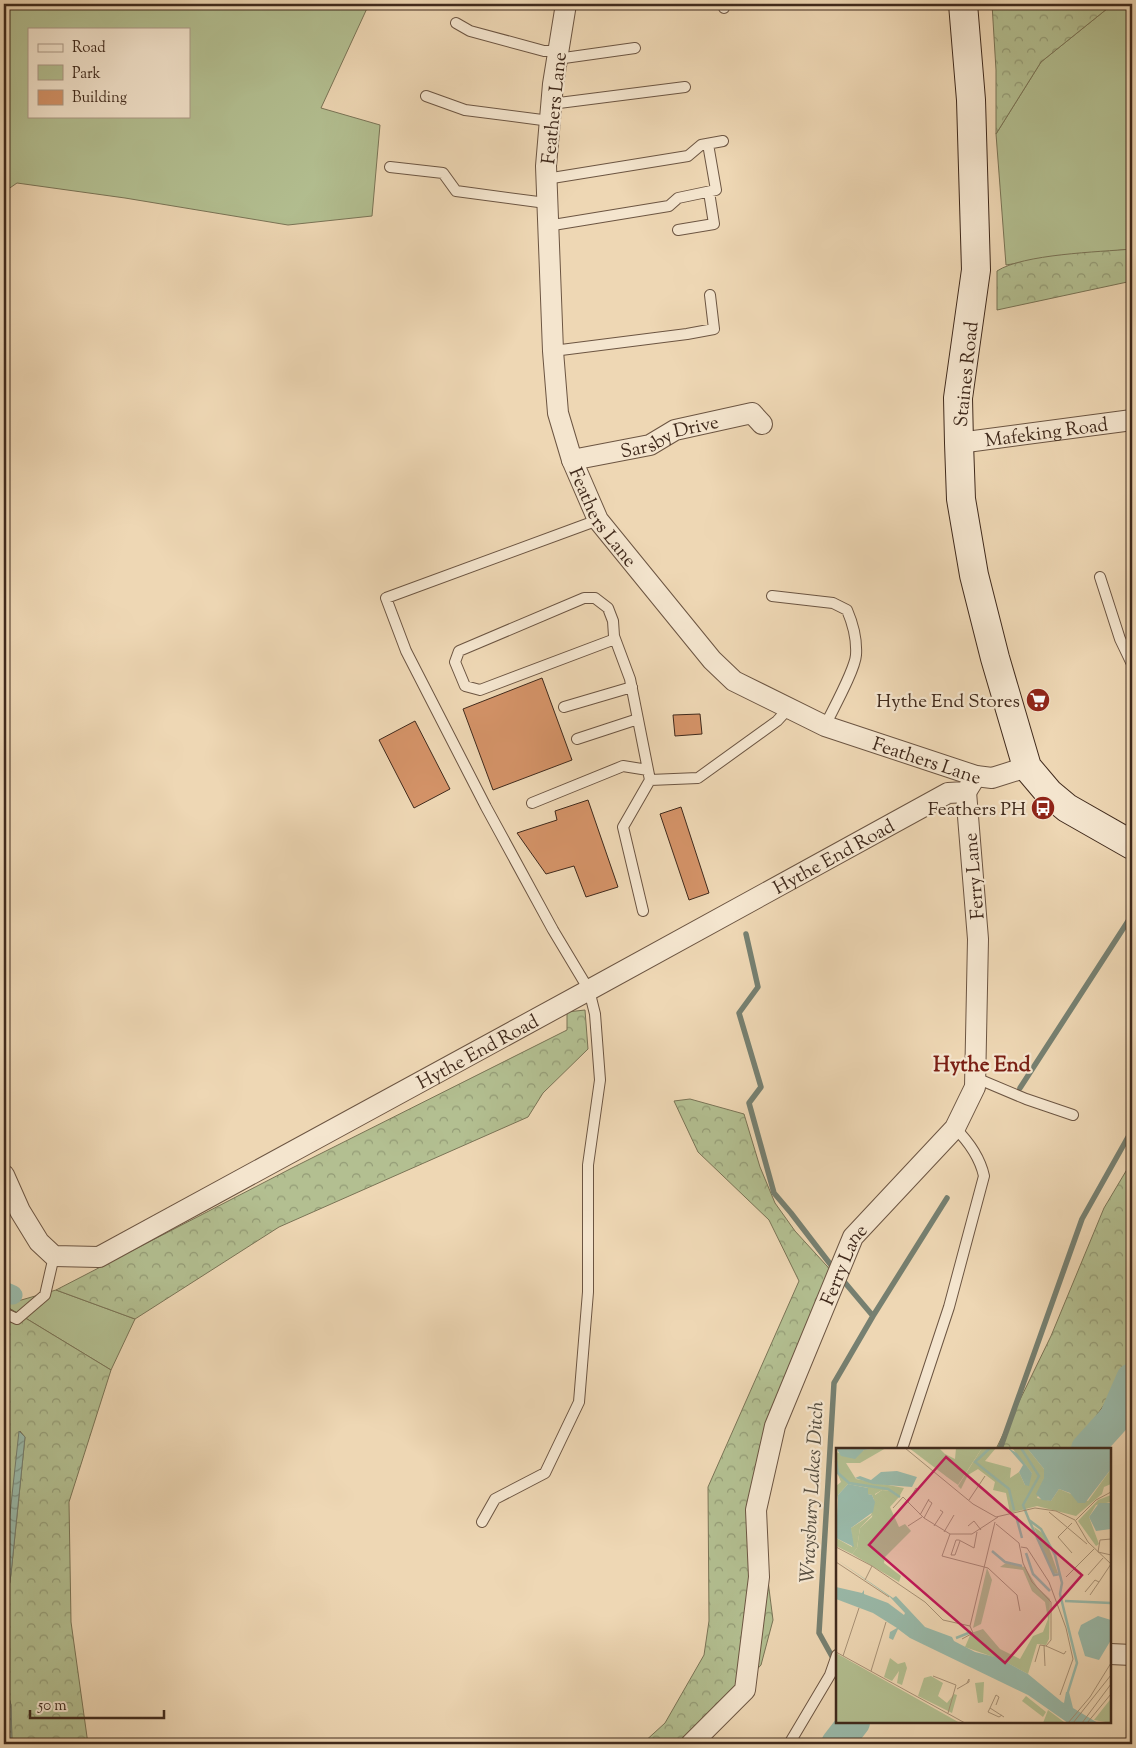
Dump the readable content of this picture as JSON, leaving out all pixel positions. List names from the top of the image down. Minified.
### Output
{"streets":{"main road":["Staines Road"],"street":["Feathers Lane","Mafeking Road","Sarsby Drive","Hythe End Road","Ferry Lane"]},"crossings":[["Feathers Lane","Staines Road"],["Feathers Lane","Sarsby Drive"],["Feathers Lane","Hythe End Road"],["Feathers Lane","Ferry Lane"],["Staines Road","Mafeking Road"],["Hythe End Road","Ferry Lane"]],"districts":["Hythe End"],"water":["Wraysbury Lakes Ditch"],"places":{"supermarket":["Hythe End Stores"],"bus stop":["Feathers PH"]},"legend":["Road","Park","Building"],"scale_bar":"50 m"}
